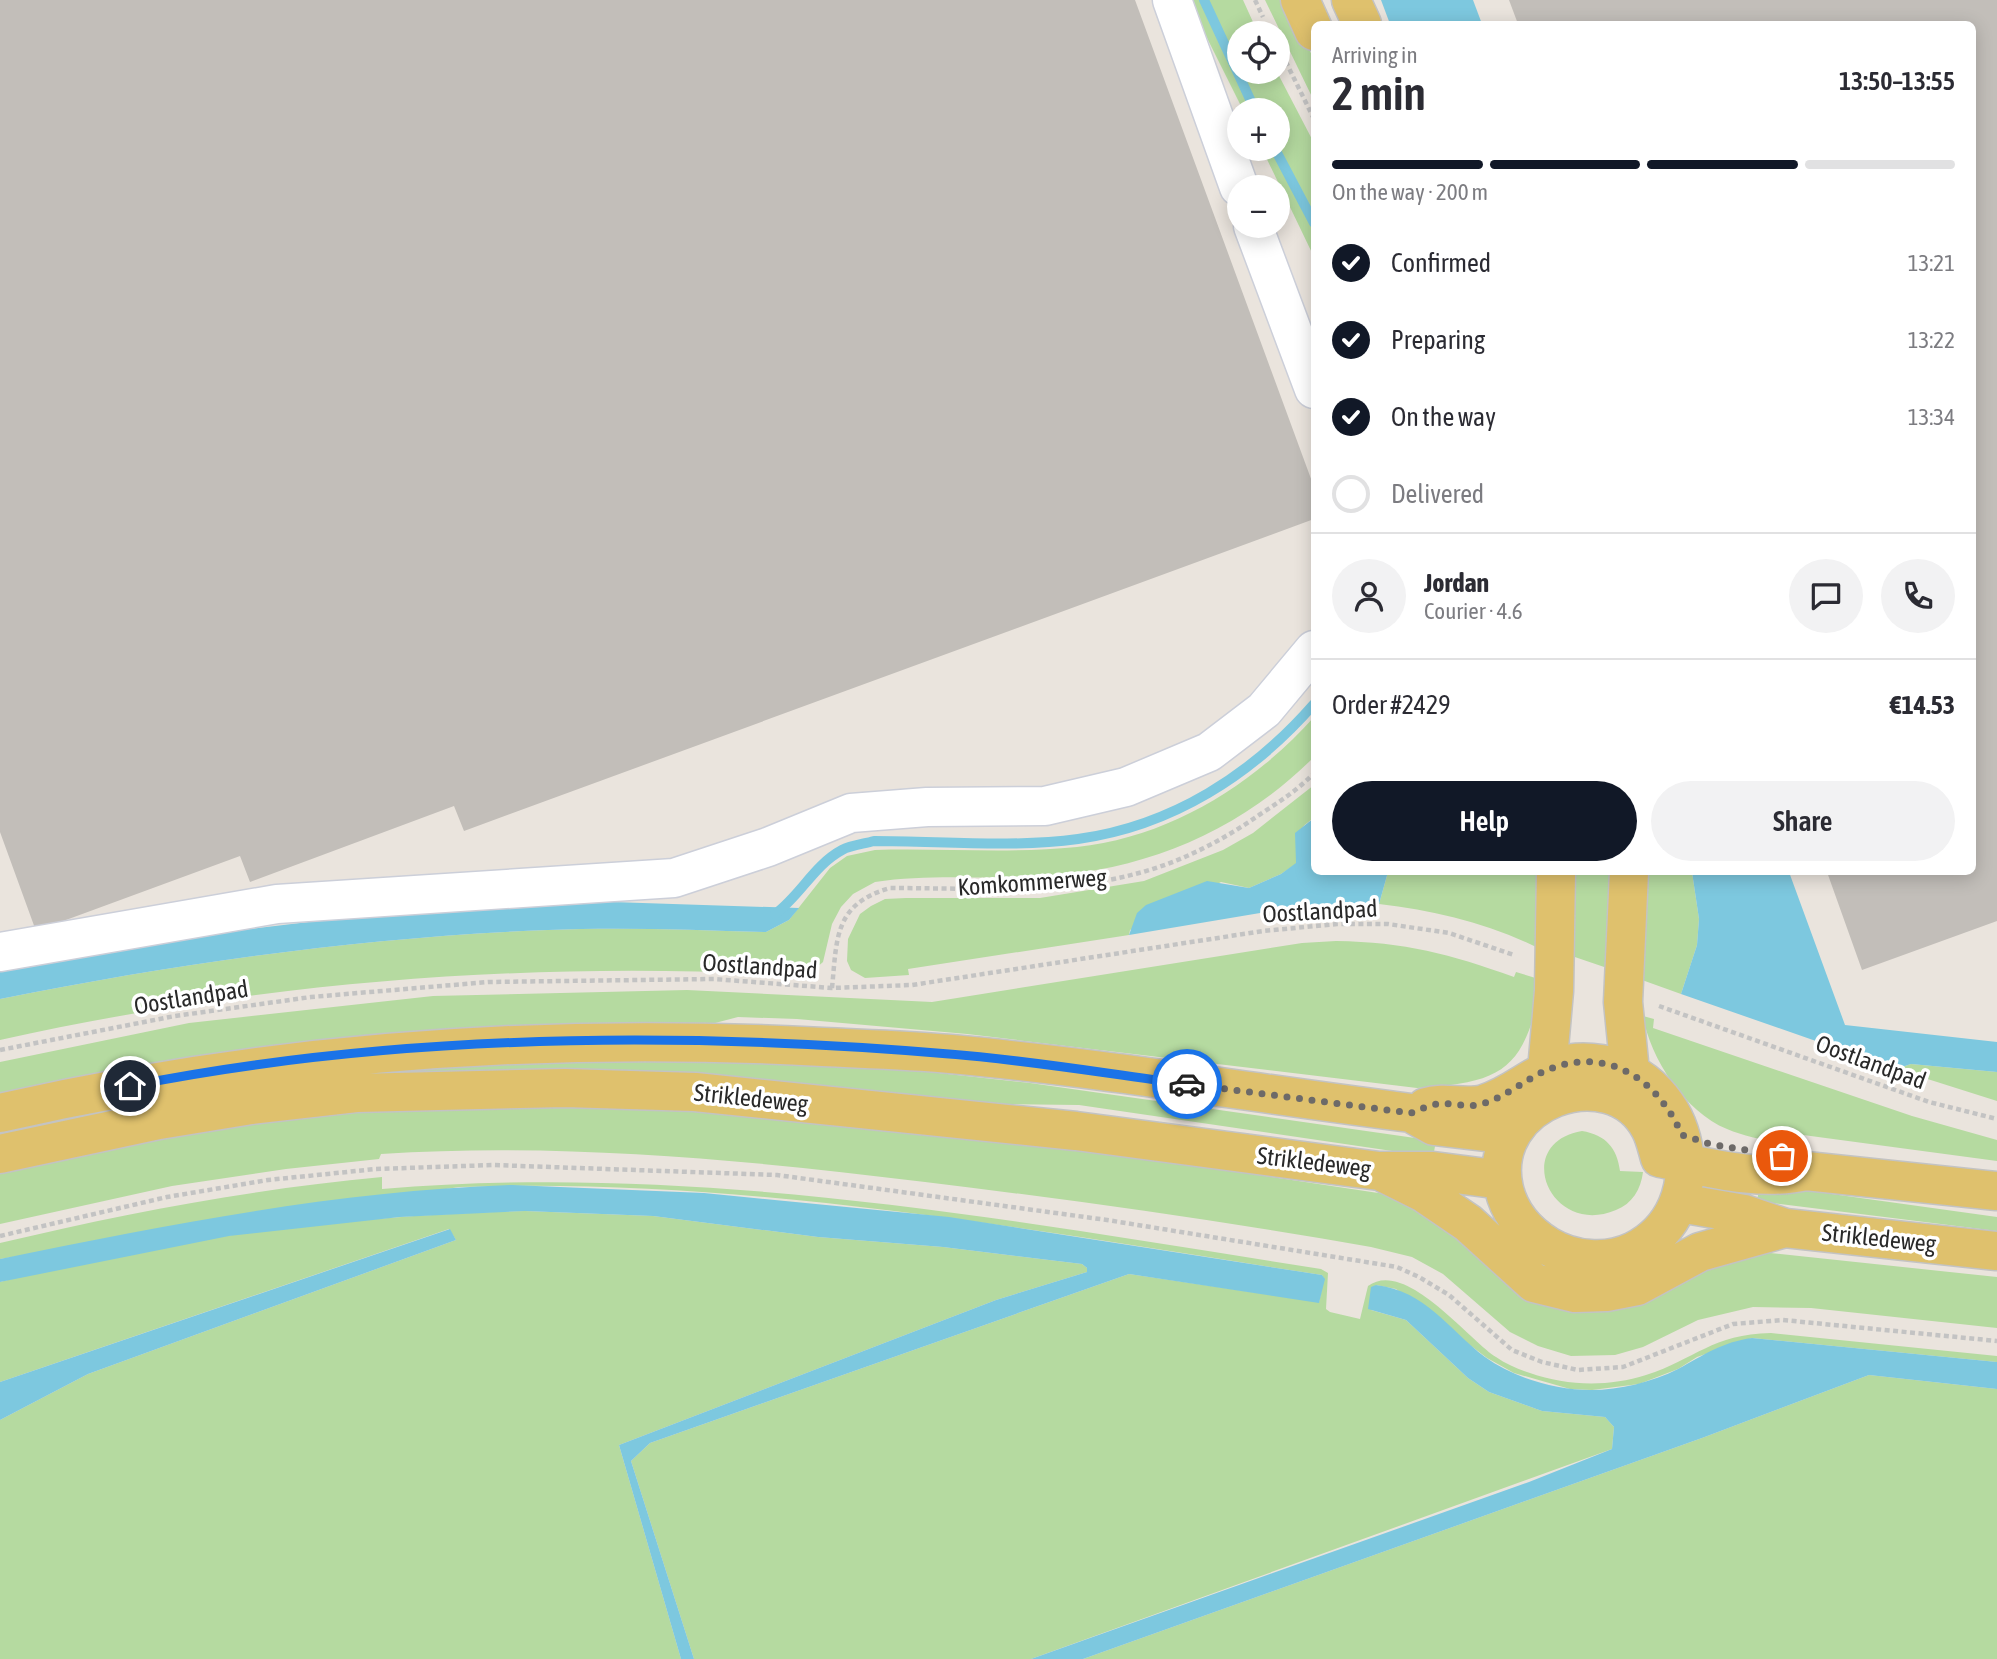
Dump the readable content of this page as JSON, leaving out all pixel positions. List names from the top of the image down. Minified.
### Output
{"streets":{"main road":["Strikledeweg"],"path":["Komkommerweg","Oostlandpad"]},"crossings":[["Komkommerweg","Oostlandpad"]],"page":{"map_buttons":["+","−"],"heading":["2 min","Arriving in","13:50–13:55"],"panel":["Jordan","Courier · 4.6","Order #2429","€14.53"],"bar":"On the way · 200 m","list":[["Confirmed","13:21"],["Preparing","13:22"],["On the way","13:34"],"Delivered"],"buttons":["Help","Share"]}}
